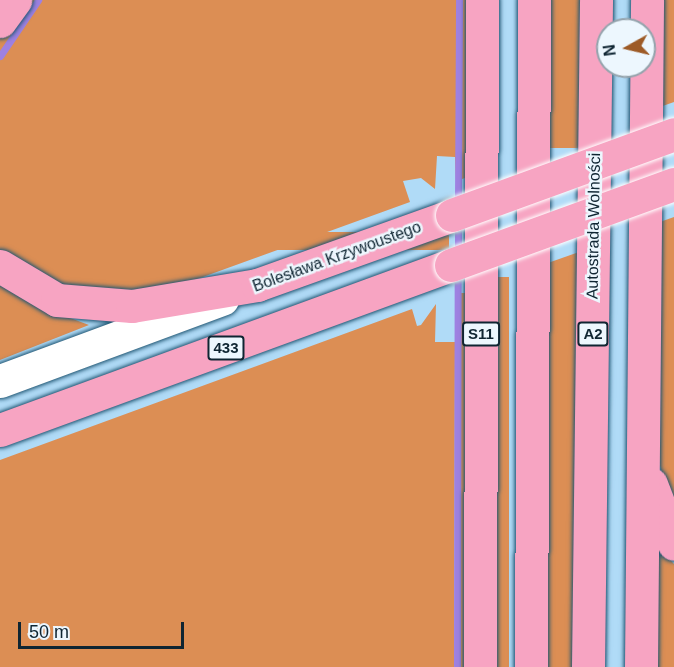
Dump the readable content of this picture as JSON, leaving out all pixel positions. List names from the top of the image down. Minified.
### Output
{"streets":{"highway":["Autostrada Wolności","Bolesława Krzywoustego","S11","A2","433"]},"scale_bar":"50 m","north":"left"}
